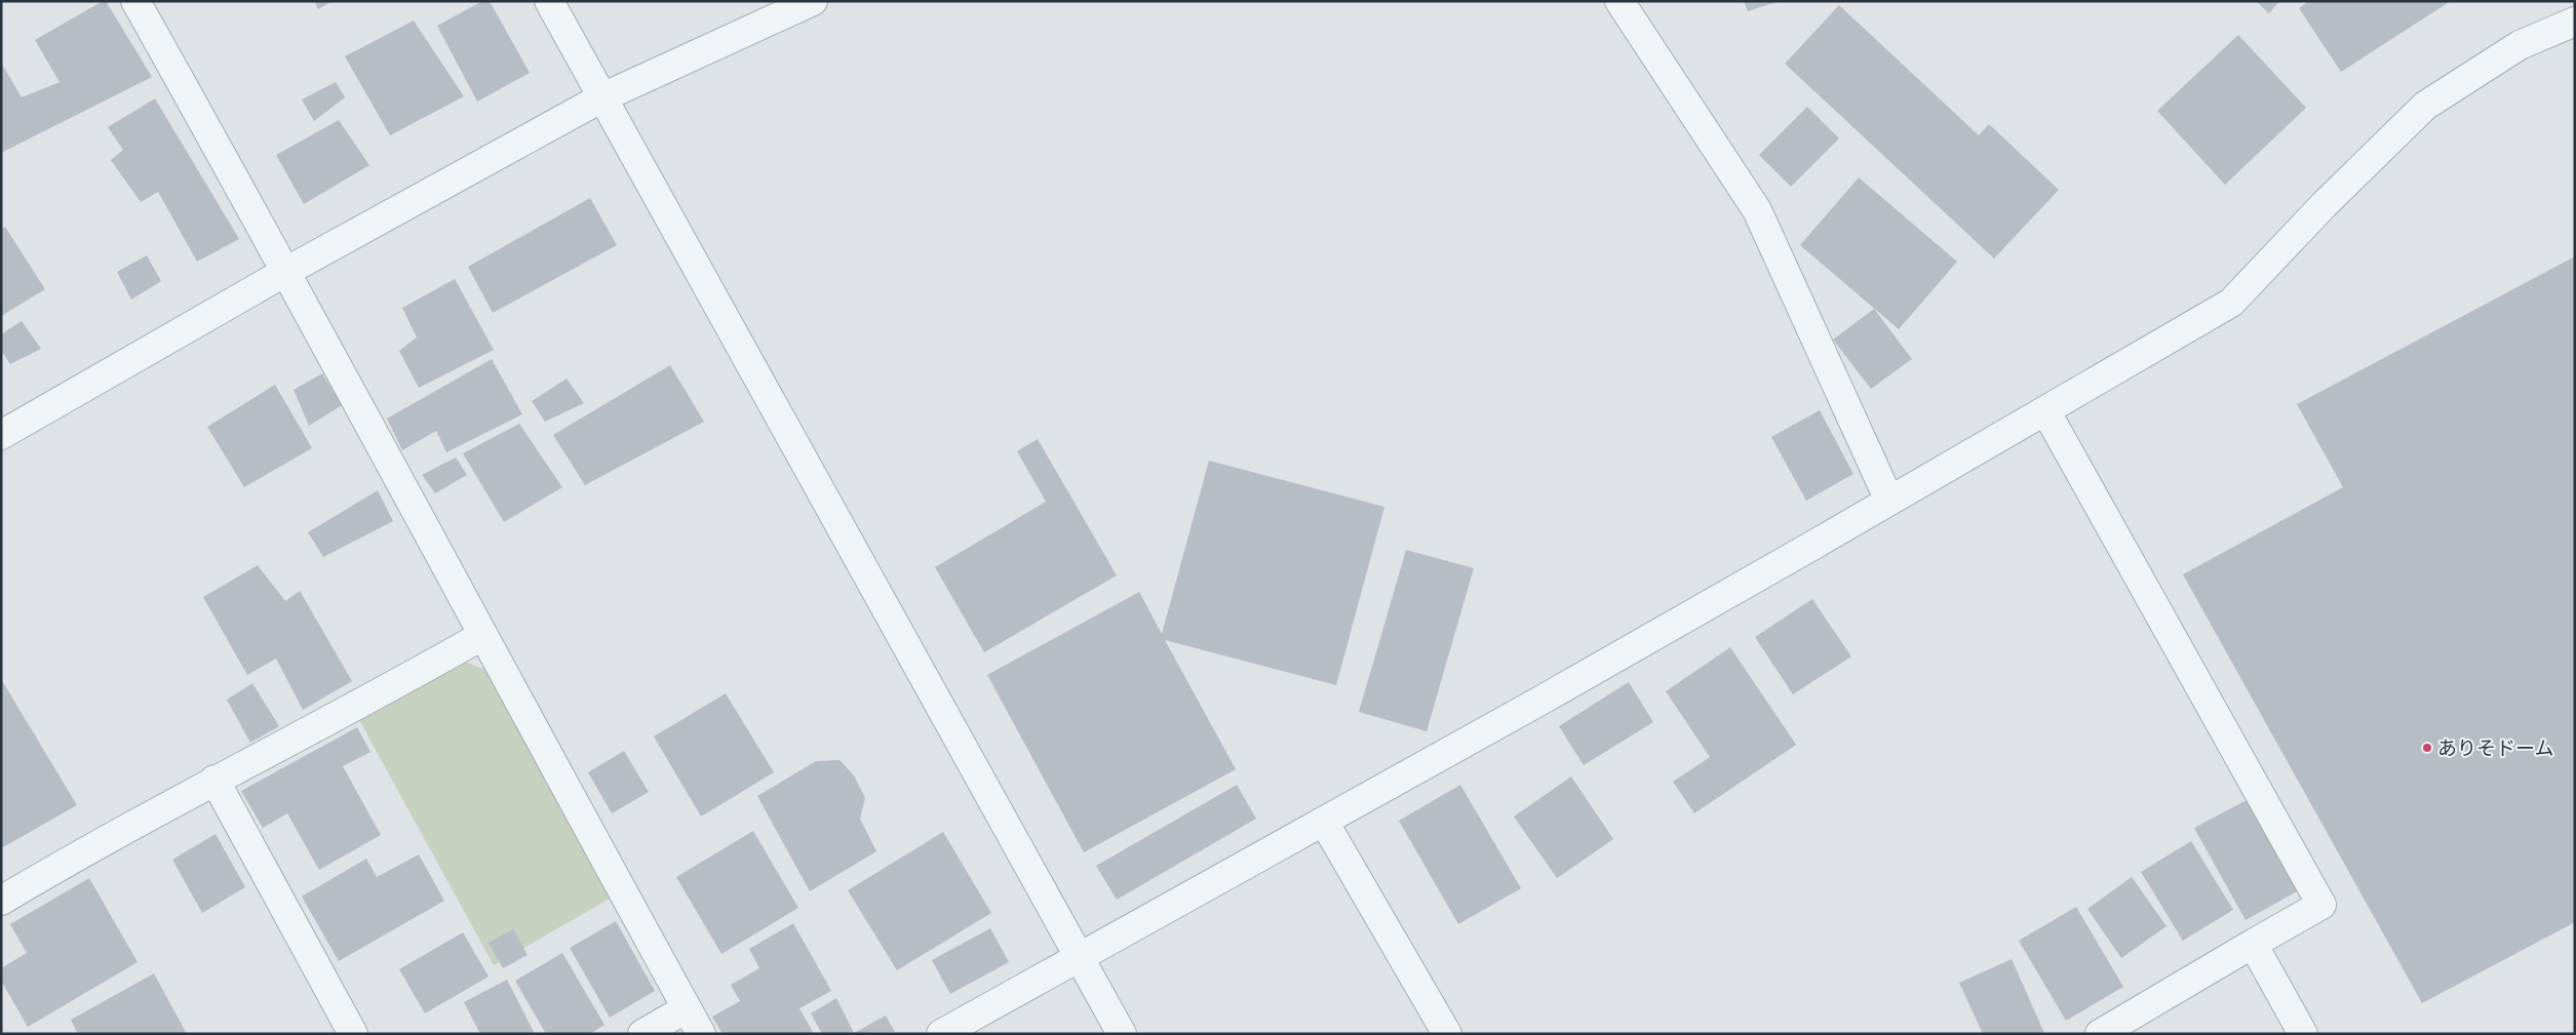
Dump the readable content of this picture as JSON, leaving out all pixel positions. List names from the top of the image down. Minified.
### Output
{"places":["ありそドーム"]}
